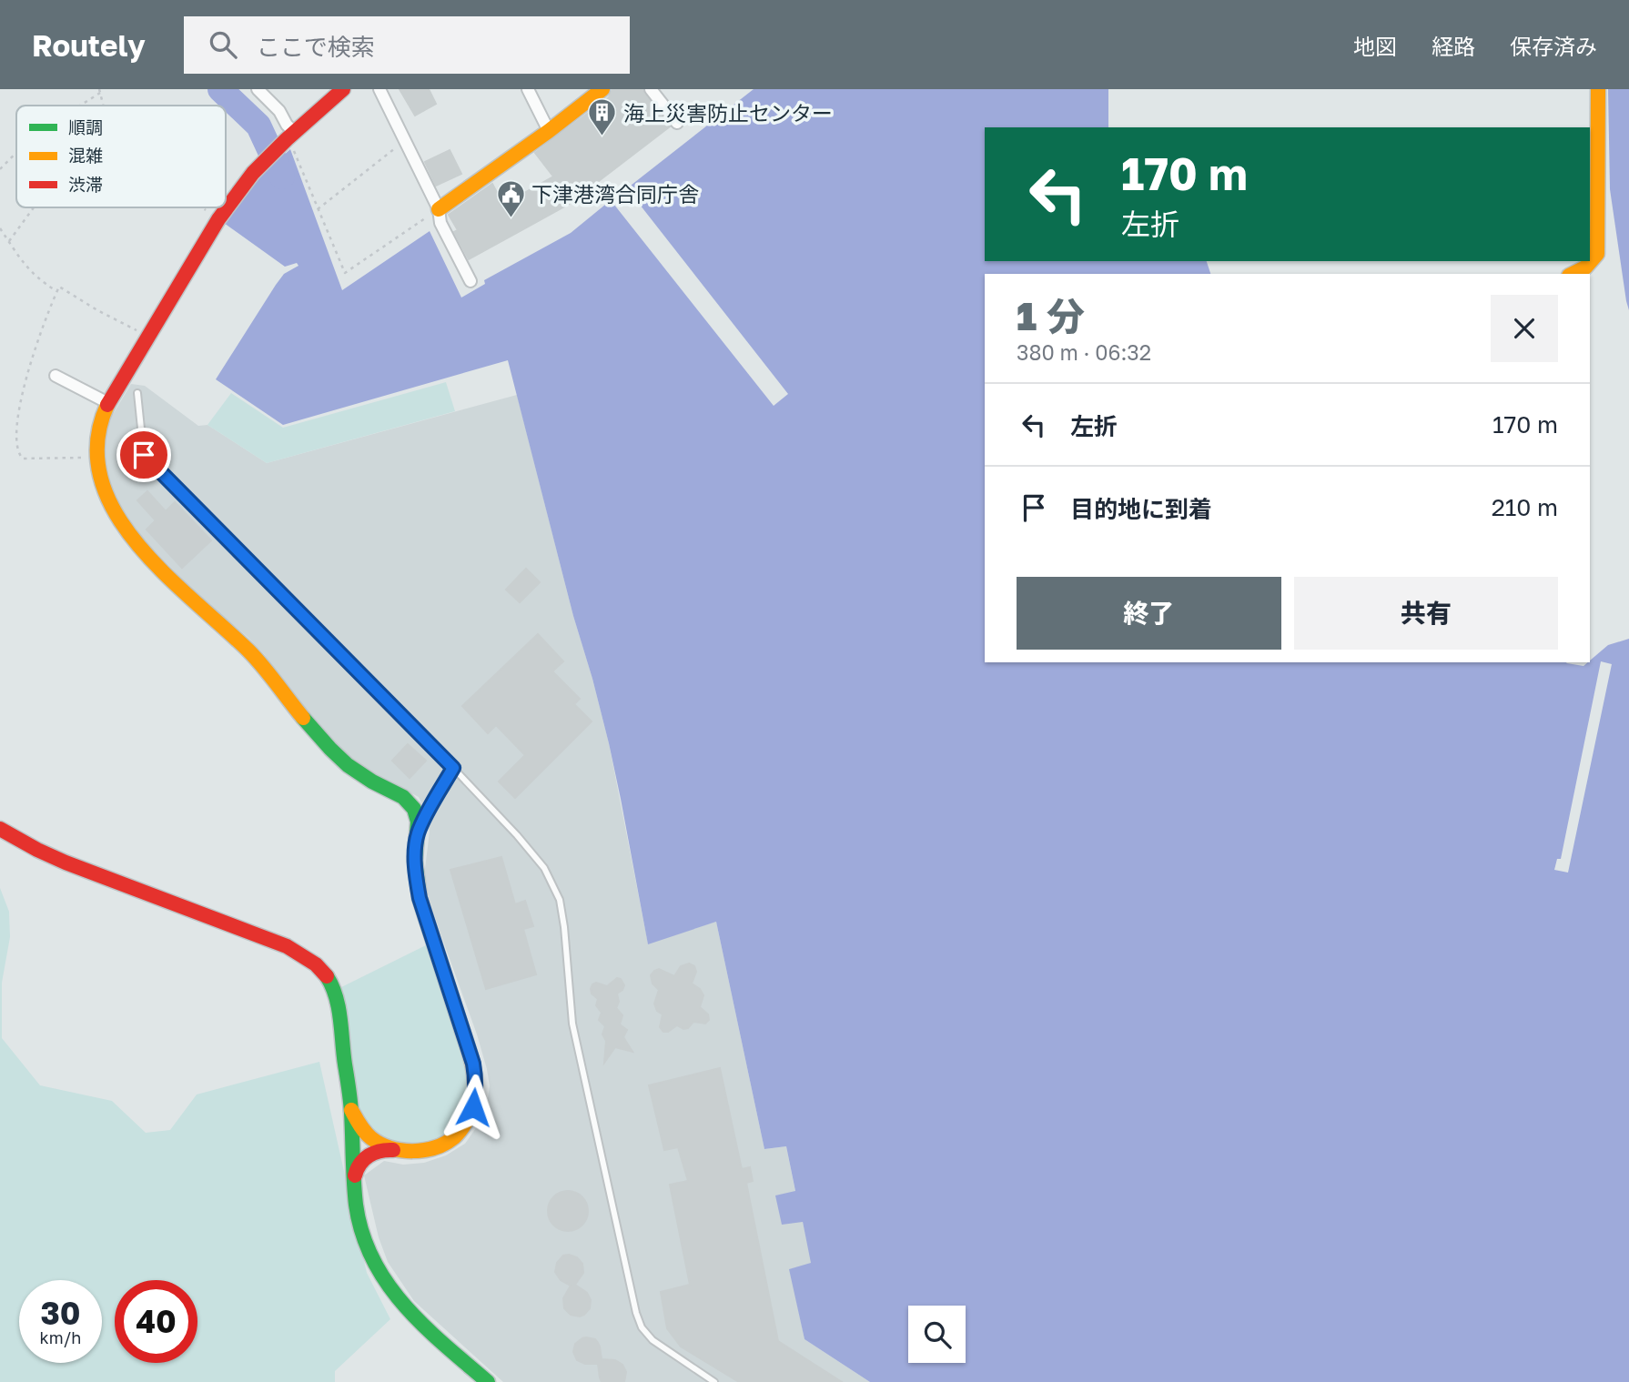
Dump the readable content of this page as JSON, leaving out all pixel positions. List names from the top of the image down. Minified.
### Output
{"places":{"building":["海上災害防止センター"],"public building":["下津港湾合同庁舎"]},"legend":["順調","混雑","渋滞"],"page":{"header":"Routely","search":"ここで検索","nav":["地図","経路","保存済み"],"turn":["170 m","左折"],"heading":["1 分","380 m · 06:32"],"list":[{"name":"左折","value":"170 m"},{"name":"目的地に到着","value":"210 m"}],"buttons":["終了","共有"],"speed":"30 km/h","limit":"40"}}
